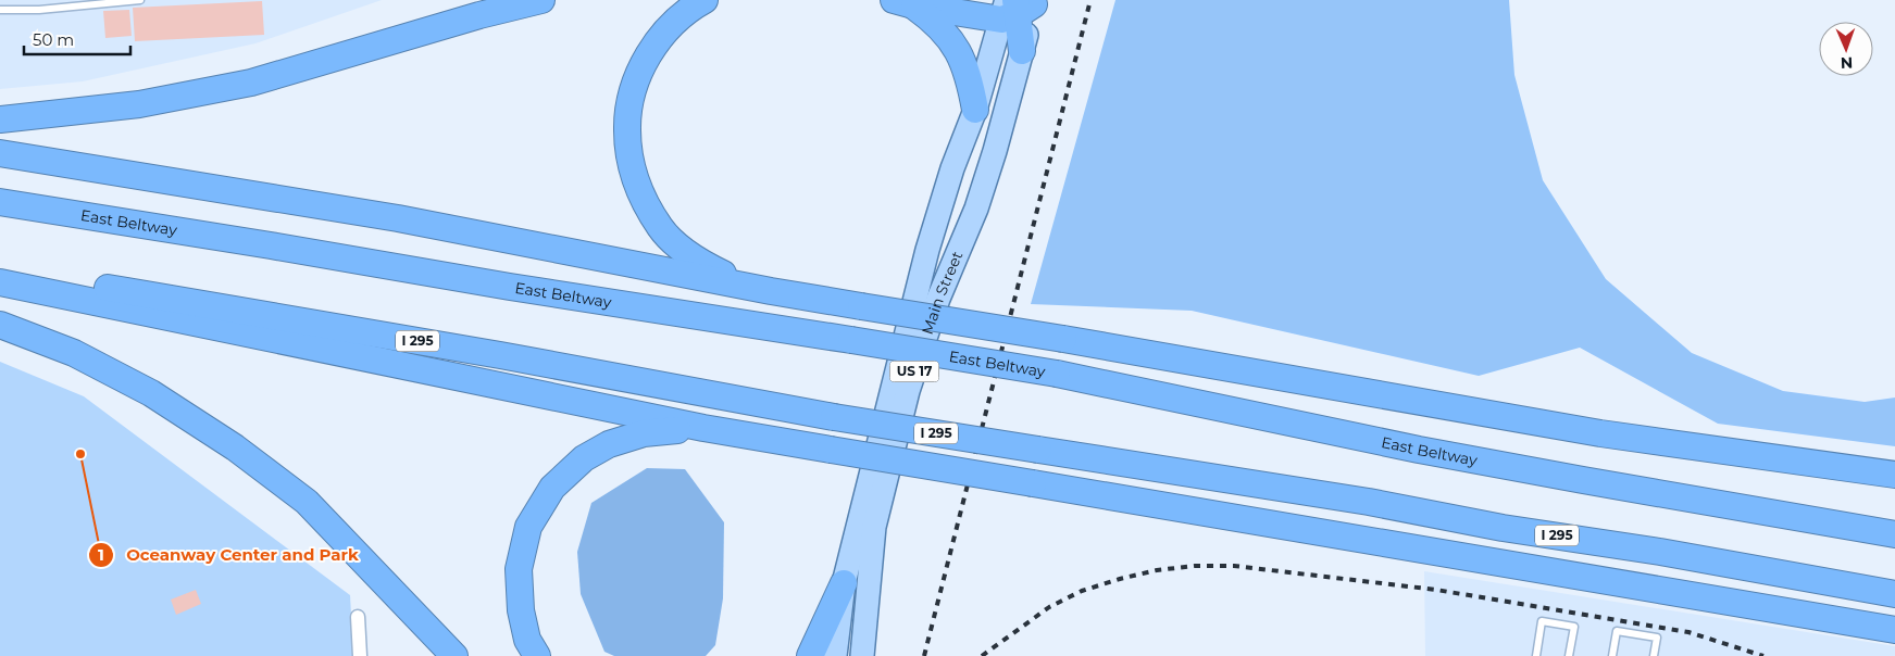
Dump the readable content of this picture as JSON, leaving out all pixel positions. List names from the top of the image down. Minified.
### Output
{"streets":{"highway":["East Beltway","I 295"],"main road":["Main Street","US 17"]},"places":["Oceanway Center and Park"],"scale_bar":"50 m","north":"bottom"}
